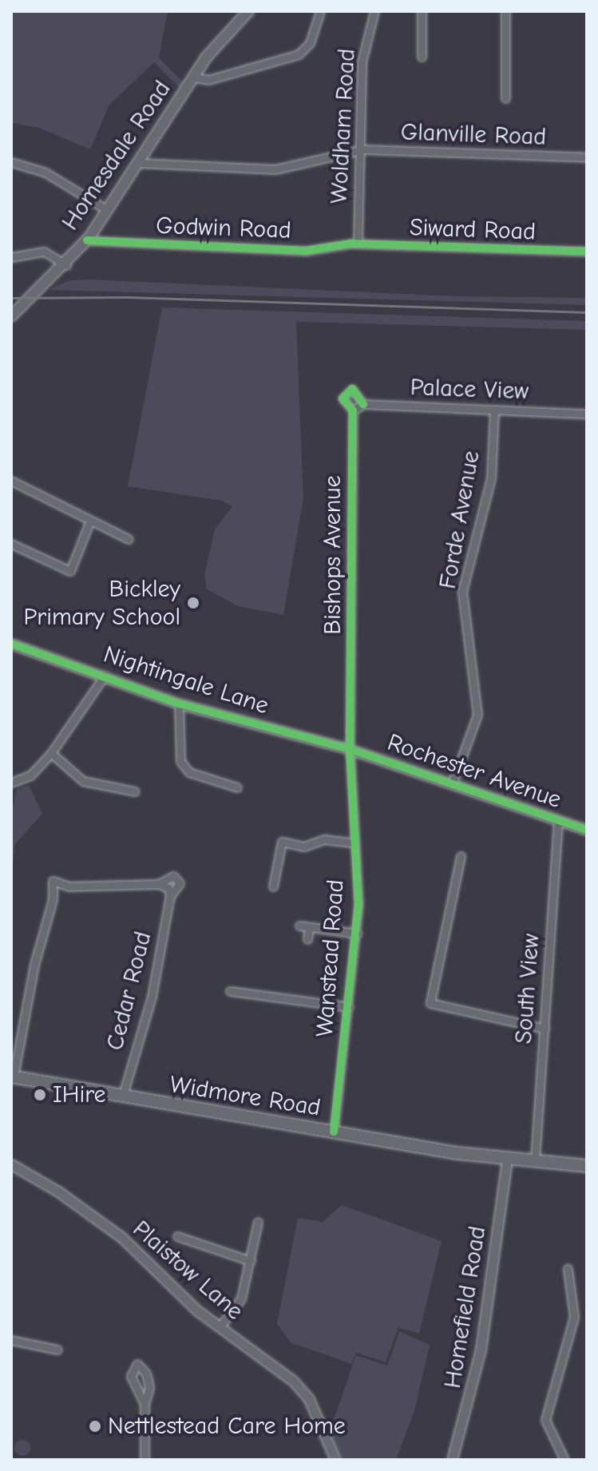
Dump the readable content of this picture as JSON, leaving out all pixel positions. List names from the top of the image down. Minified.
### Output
{"streets":{"main road":["Homesdale Road","Widmore Road"],"street":["Woldham Road","Glanville Road","Godwin Road","Siward Road","Palace View","Forde Avenue","Bishops Avenue","Nightingale Lane","Rochester Avenue","Wanstead Road","South View","Cedar Road","Plaistow Lane","Homefield Road"]},"crossings":[["Woldham Road","Glanville Road"],["Woldham Road","Godwin Road"],["Woldham Road","Siward Road"],["Glanville Road","Homesdale Road"],["Homesdale Road","Godwin Road"],["Godwin Road","Siward Road"],["Palace View","Forde Avenue"],["Palace View","Bishops Avenue"],["Forde Avenue","Rochester Avenue"],["Bishops Avenue","Nightingale Lane"],["Bishops Avenue","Rochester Avenue"],["Bishops Avenue","Wanstead Road"],["Nightingale Lane","Rochester Avenue"],["Nightingale Lane","Wanstead Road"],["Rochester Avenue","Wanstead Road"],["Rochester Avenue","South View"],["Wanstead Road","Widmore Road"],["South View","Widmore Road"],["Cedar Road","Widmore Road"],["Widmore Road","Homefield Road"]],"places":["Bickley Primary School","IHire","Nettlestead Care Home"]}
